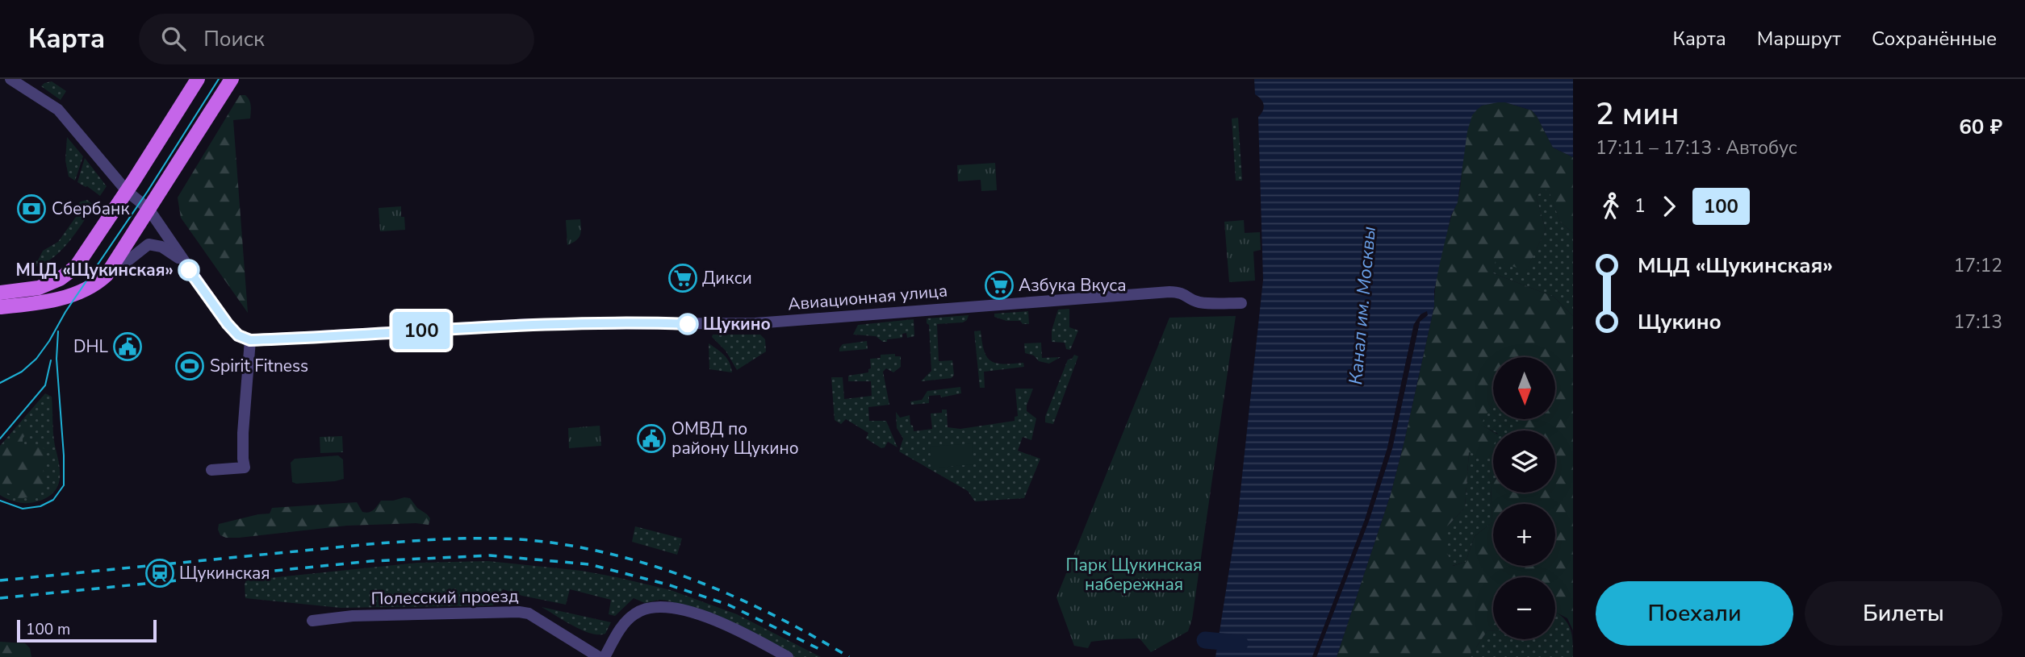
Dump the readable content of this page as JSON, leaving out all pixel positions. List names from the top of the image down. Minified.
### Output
{"streets":{"street":["Авиационная улица","Полесский проезд"]},"water":["Канал им. Москвы"],"parks":["Парк Щукинская набережная"],"places":{"bank":["Сбербанк"],"other":["МЦД «Щукинская»","Щукино"],"supermarket":["Дикси","Азбука Вкуса"],"public building":["DHL","ОМВД по району Щукино"],"sports":["Spirit Fitness"],"station":["Щукинская"]},"lines":["bus line 100"],"scale_bar":"100 m","north":"bottom","page":{"header":"Карта","search":"Поиск","nav":["Карта","Маршрут","Сохранённые"],"on_map":"100","heading":["2 мин","17:11 – 17:13 · Автобус","60 ₽"],"legs":["1","100"],"list":[{"name":"МЦД «Щукинская»","value":"17:12"},{"name":"Щукино","value":"17:13"}],"map_buttons":["+","−"],"buttons":["Поехали","Билеты"],"scale":"100 m"}}
